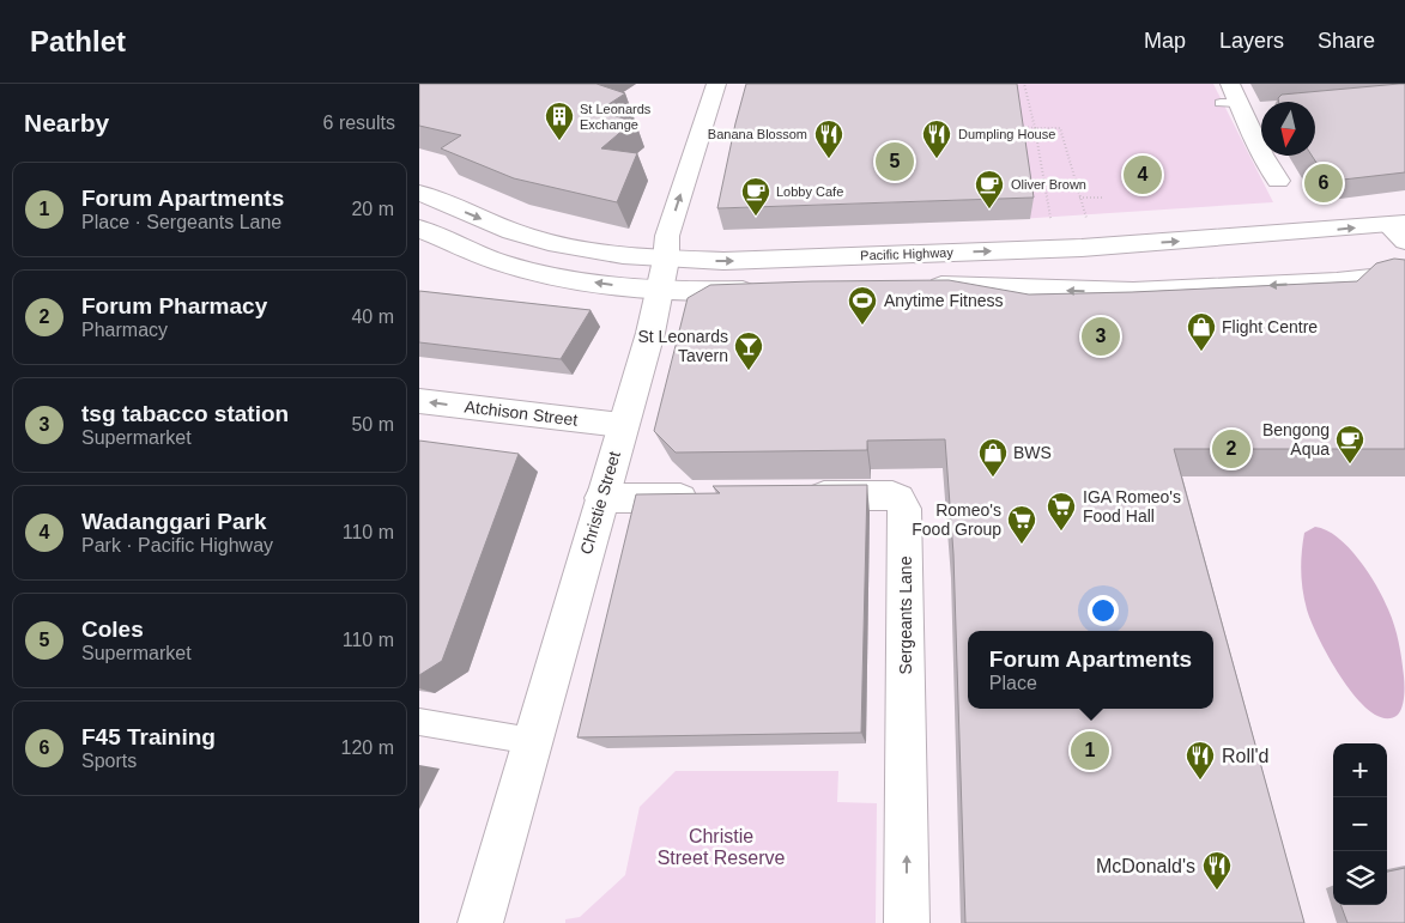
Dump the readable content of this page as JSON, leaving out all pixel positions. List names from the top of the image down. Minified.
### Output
{"streets":{"main road":["Pacific Highway","Atchison Street","Christie Street","Sergeants Lane"]},"crossings":[["Pacific Highway","Christie Street"],["Atchison Street","Christie Street"]],"one_way":["Sergeants Lane"],"parks":["Christie Street Reserve"],"places":{"building":["St Leonards Exchange"],"restaurant":["Banana Blossom","Dumpling House","Roll'd","McDonald's"],"cafe":["Oliver Brown","Lobby Cafe","Bengong Aqua"],"sports":["Anytime Fitness"],"shop":["Flight Centre","BWS"],"bar":["St Leonards Tavern"],"supermarket":["IGA Romeo's Food Hall","Romeo's Food Group"]},"north":"bottom","page":{"header":"Pathlet","nav":["Map","Layers","Share"],"heading":["Nearby","6 results"],"pins":["5","4","6","3","2","1"],"list":[{"mark":"1","name":"Forum Apartments","note":"Place · Sergeants Lane","value":"20 m"},{"mark":"2","name":"Forum Pharmacy","note":"Pharmacy","value":"40 m"},{"mark":"3","name":"tsg tabacco station","note":"Supermarket","value":"50 m"},{"mark":"4","name":"Wadanggari Park","note":"Park · Pacific Highway","value":"110 m"},{"mark":"5","name":"Coles","note":"Supermarket","value":"110 m"},{"mark":"6","name":"F45 Training","note":"Sports","value":"120 m"}],"popup":["Forum Apartments","Place"],"map_buttons":["+","−"]}}
